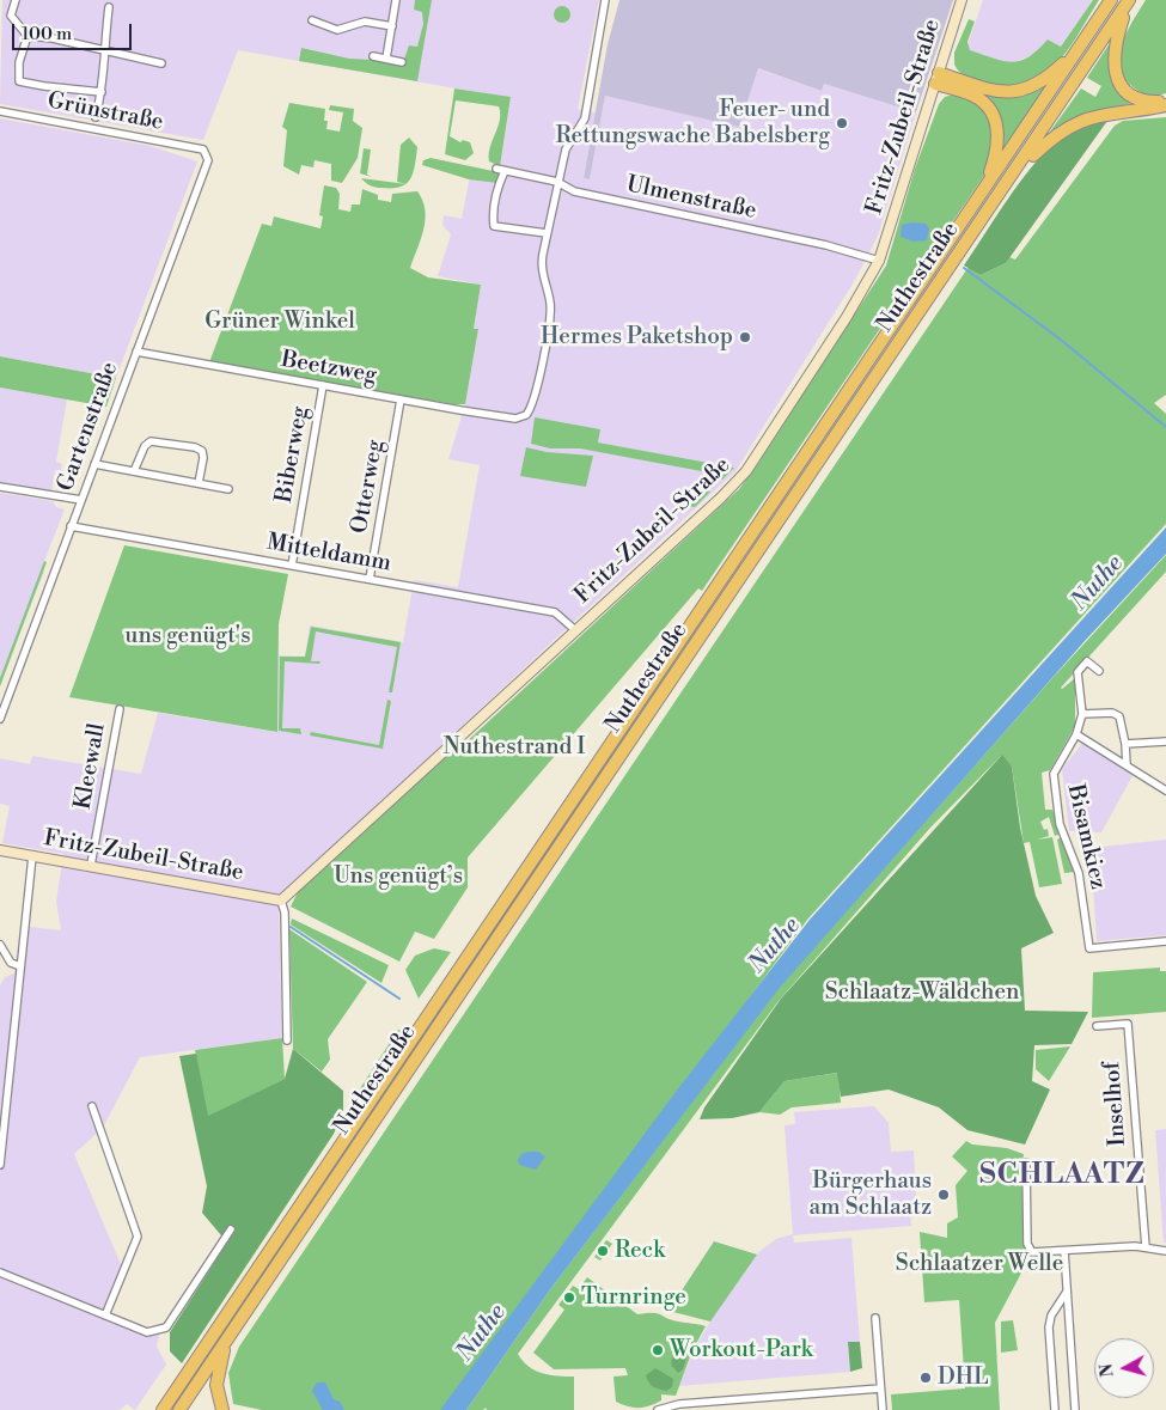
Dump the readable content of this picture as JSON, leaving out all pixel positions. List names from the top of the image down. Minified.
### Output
{"streets":{"highway":["Nuthestraße"],"street":["Grünstraße","Fritz-Zubeil-Straße","Ulmenstraße","Beetzweg","Gartenstraße","Biberweg","Otterweg","Mitteldamm","Kleewall","Bisamkiez","Inselhof"]},"crossings":[["Grünstraße","Gartenstraße"],["Fritz-Zubeil-Straße","Ulmenstraße"],["Fritz-Zubeil-Straße","Mitteldamm"],["Fritz-Zubeil-Straße","Kleewall"],["Ulmenstraße","Beetzweg"],["Beetzweg","Gartenstraße"],["Beetzweg","Biberweg"],["Beetzweg","Otterweg"],["Gartenstraße","Mitteldamm"],["Biberweg","Mitteldamm"],["Otterweg","Mitteldamm"]],"districts":["SCHLAATZ"],"water":["Nuthe"],"parks":["Grüner Winkel","uns genügt's","Nuthestrand I","Uns genügt’s","Schlaatz-Wäldchen","Schlaatzer Welle"],"places":["Feuer- und Rettungswache Babelsberg","Hermes Paketshop","Bürgerhaus am Schlaatz","Reck","Turnringe","Workout-Park","DHL"],"scale_bar":"100 m","north":"left"}
